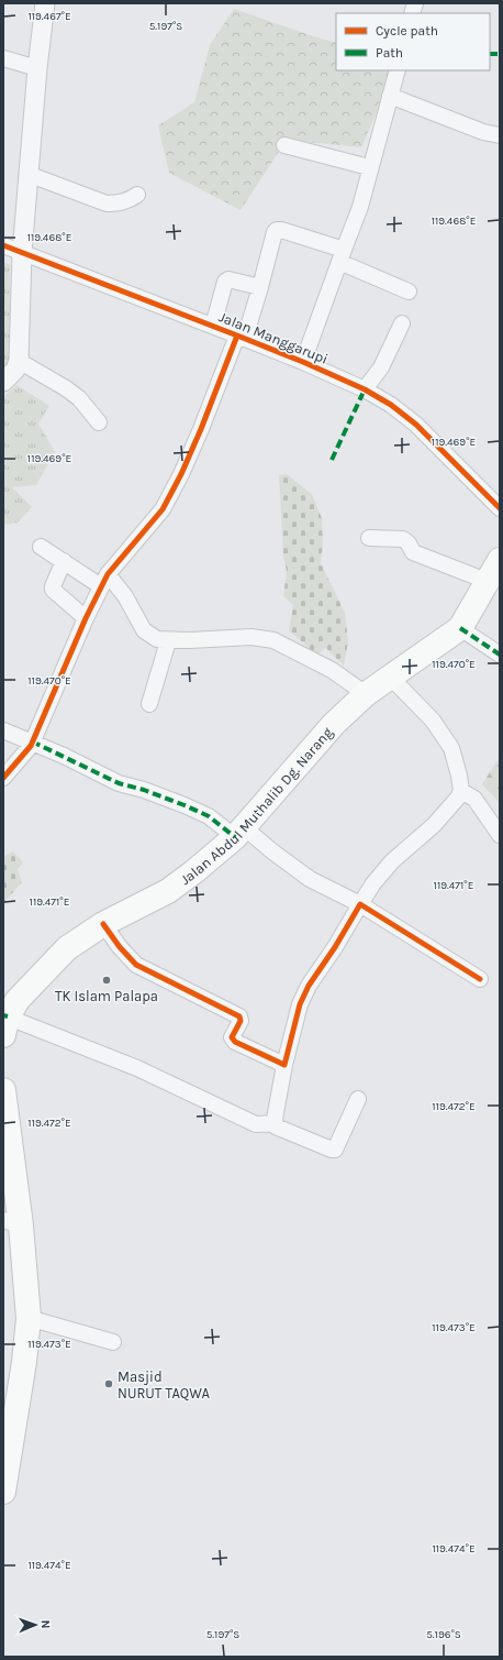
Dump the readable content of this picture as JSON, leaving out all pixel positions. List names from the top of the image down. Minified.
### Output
{"streets":{"main road":["Jalan Abdul Muthalib Dg. Narang"],"street":["Jalan Manggarupi"]},"places":["TK Islam Palapa","Masjid NURUT TAQWA"],"legend":["Cycle path","Path"],"north":"right","coordinates":["119.467°E","5.197°S","119.468°E","119.469°E","119.470°E","119.471°E","119.472°E","119.473°E","119.474°E","5.196°S"]}
